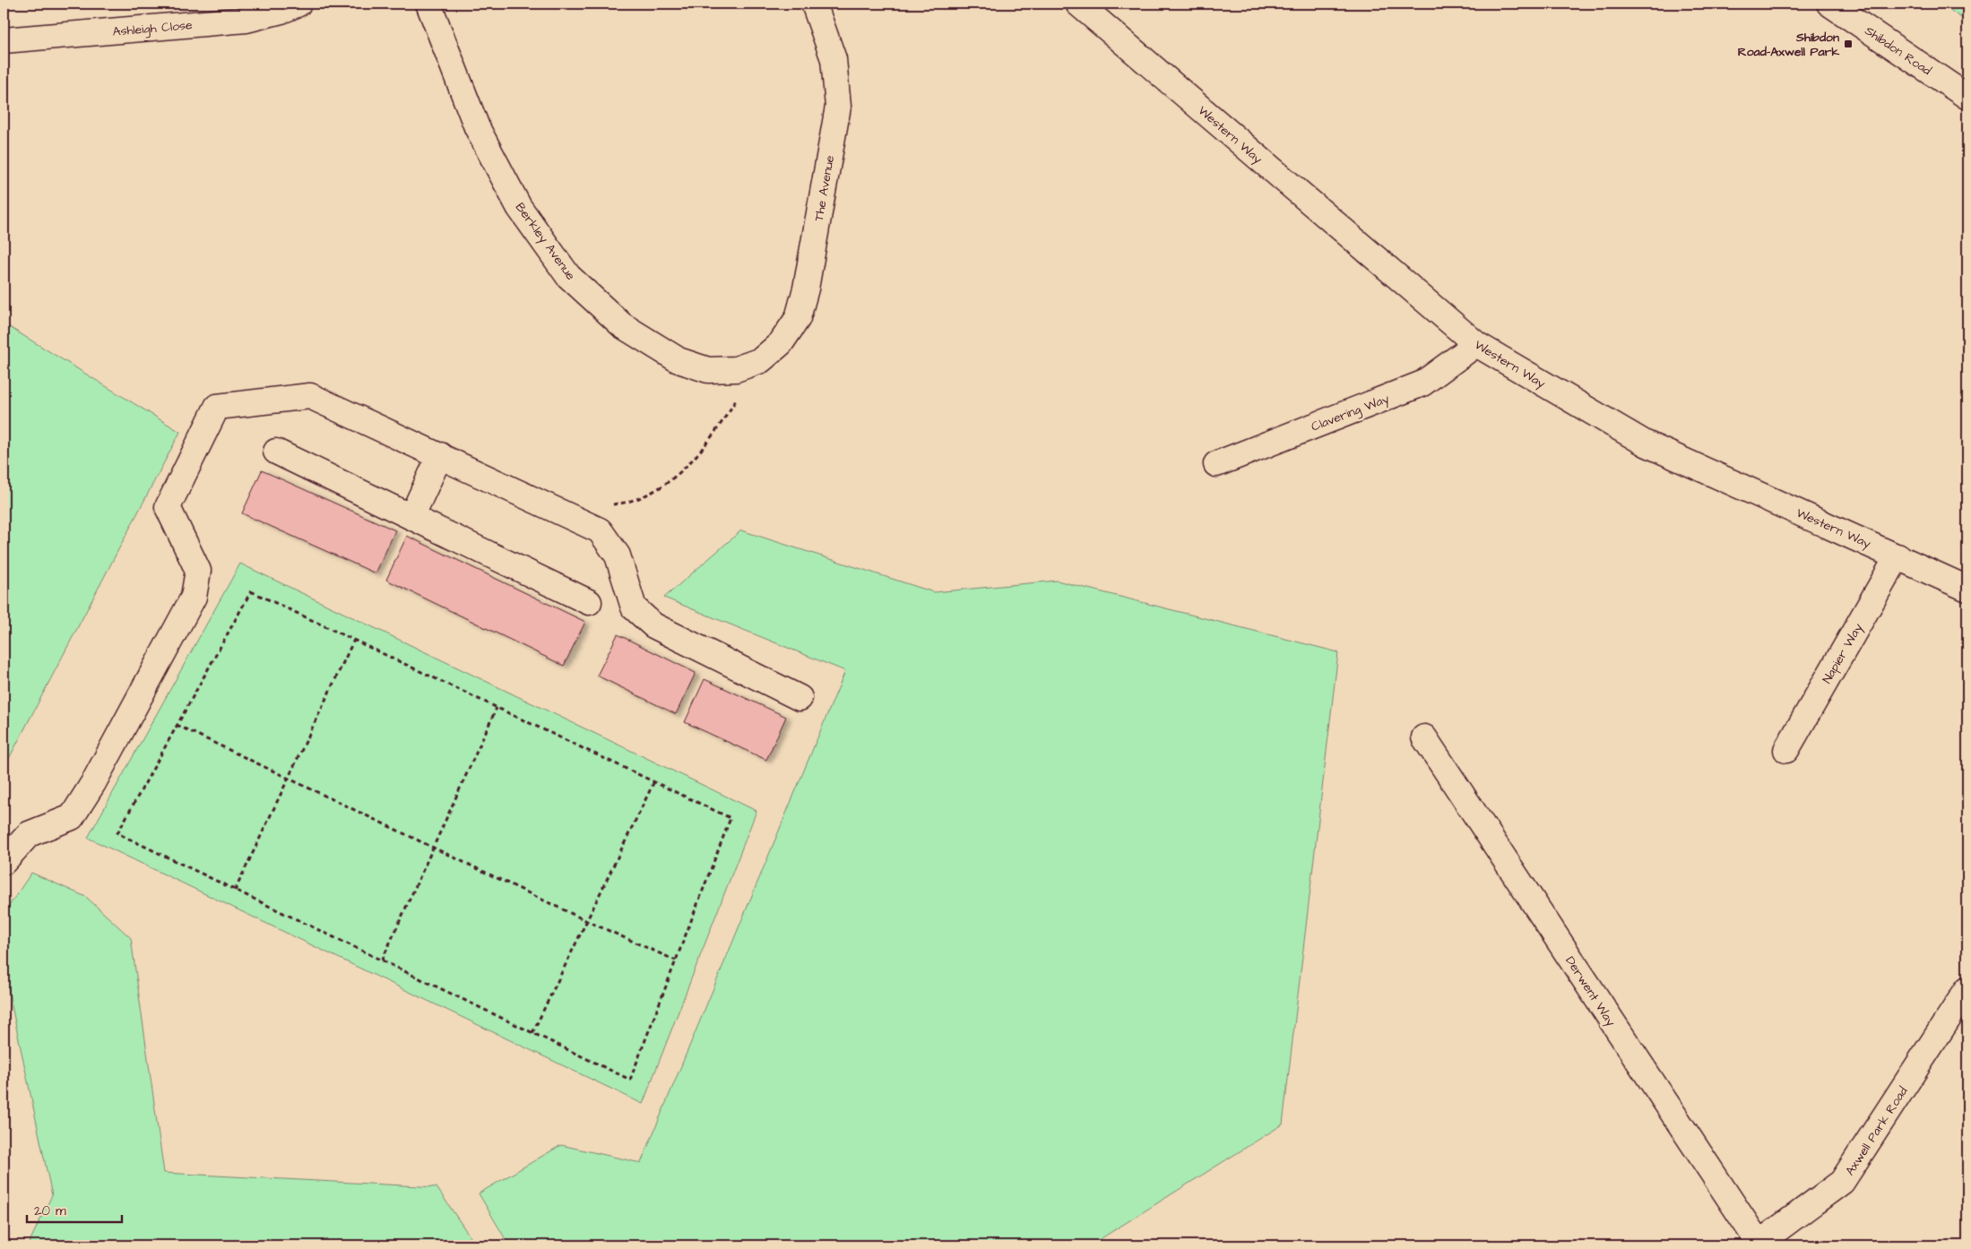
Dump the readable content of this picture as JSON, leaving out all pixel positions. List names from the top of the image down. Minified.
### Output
{"streets":{"street":["Ashleigh Close","Shibdon Road","Western Way","The Avenue","Berkley Avenue","Clavering Way","Napier Way","Derwent Way","Axwell Park Road"]},"crossings":[["Western Way","Clavering Way"],["Western Way","Napier Way"],["The Avenue","Berkley Avenue"],["Derwent Way","Axwell Park Road"]],"places":{"transit":["Shibdon Road-Axwell Park"]},"scale_bar":"20 m"}
